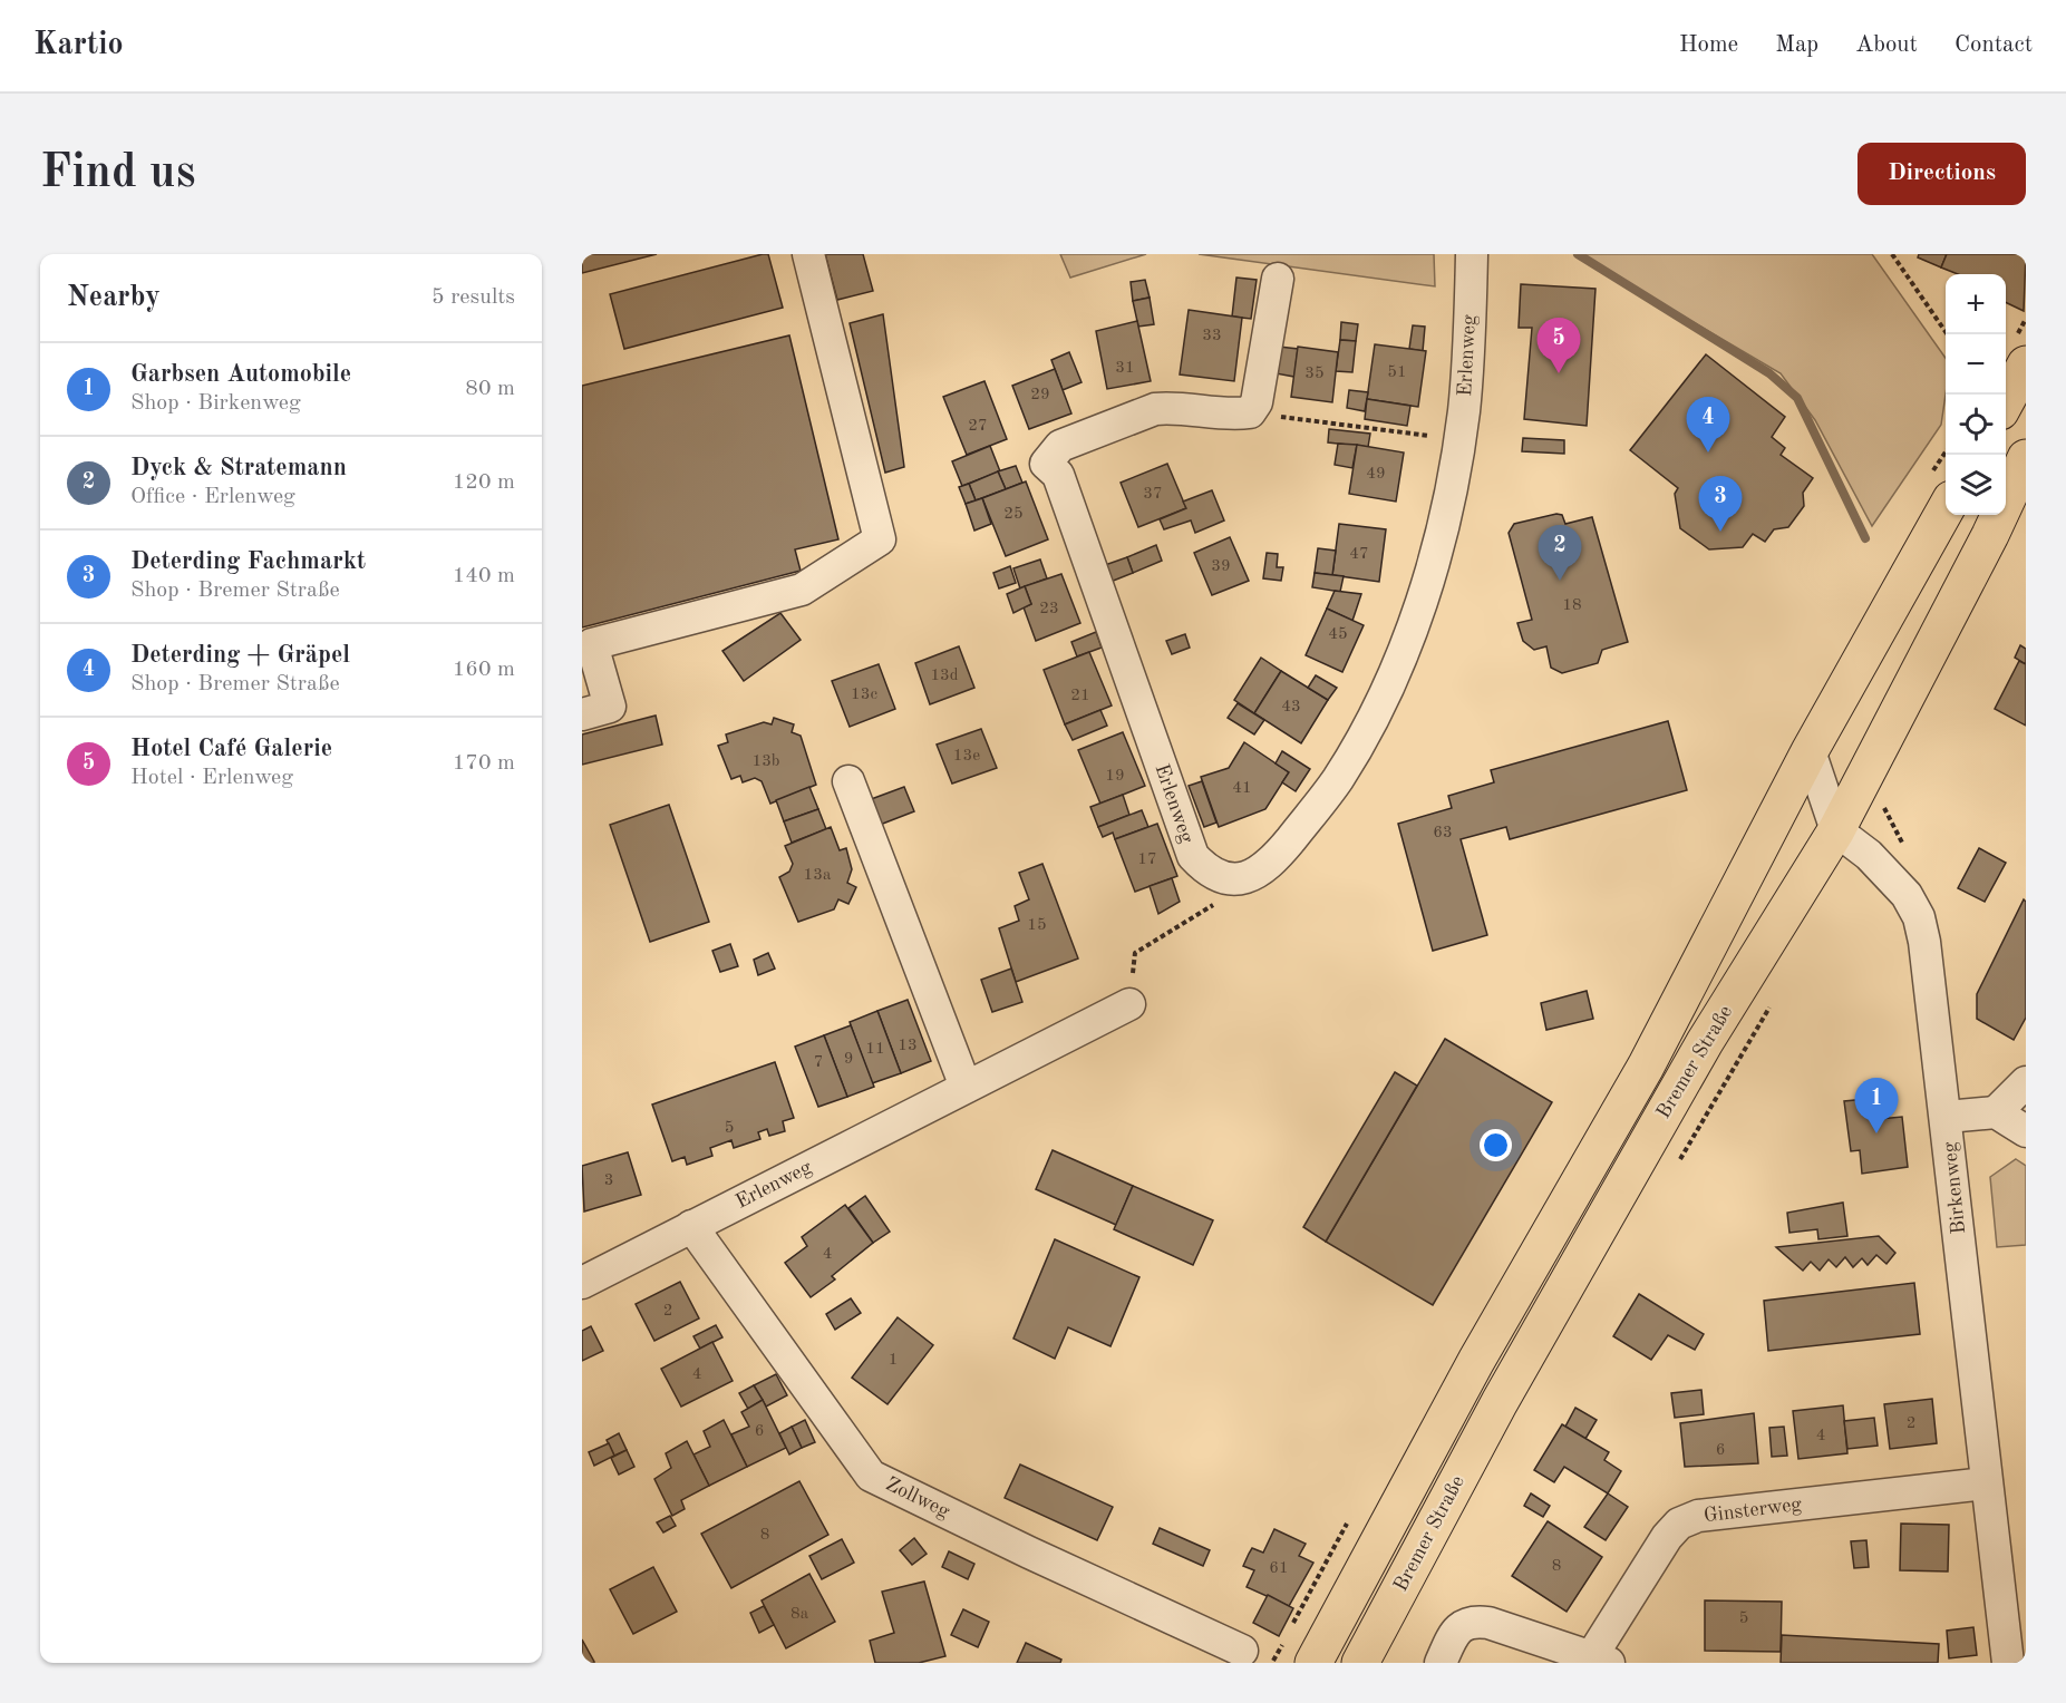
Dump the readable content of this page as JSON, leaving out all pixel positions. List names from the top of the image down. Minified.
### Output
{"streets":{"main road":["Bremer Straße"],"street":["Erlenweg","Birkenweg","Zollweg","Ginsterweg"]},"crossings":[["Erlenweg","Zollweg"],["Bremer Straße","Birkenweg"],["Birkenweg","Ginsterweg"]],"house_numbers":["33","31","51","35","29","27","49","37","25","47","39","18","23","45","13d","13c","21","43","13e","13b","19","41","63","17","13a","15","13","11","9","7","5","3","4","2","1","4","2","6","4","6","8","8","61","8a","5"],"page":{"header":"Kartio","nav":["Home","Map","About","Contact"],"buttons":"Directions","title":"Find us","heading":["Nearby","5 results"],"map_buttons":["+","−"],"pins":["5","4","3","2","1"],"list":[{"mark":"1","name":"Garbsen Automobile","note":"Shop · Birkenweg","value":"80 m"},{"mark":"2","name":"Dyck & Stratemann","note":"Office · Erlenweg","value":"120 m"},{"mark":"3","name":"Deterding Fachmarkt","note":"Shop · Bremer Straße","value":"140 m"},{"mark":"4","name":"Deterding + Gräpel","note":"Shop · Bremer Straße","value":"160 m"},{"mark":"5","name":"Hotel Café Galerie","note":"Hotel · Erlenweg","value":"170 m"}]}}
